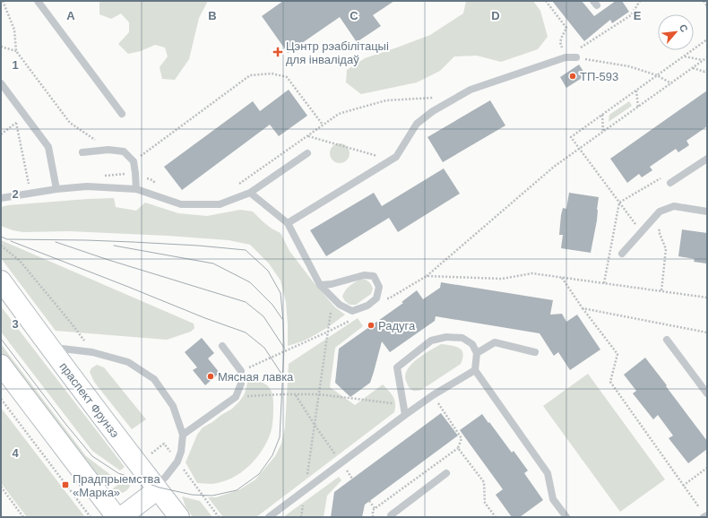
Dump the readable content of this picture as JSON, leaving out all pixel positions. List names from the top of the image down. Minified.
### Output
{"streets":{"main road":["праспект Фрунзэ"]},"places":{"health":["Цэнтр рэабілітацыі для інвалідаў"],"other":["ТП-593","Радуга","Мясная лавка"],"transit":["Прадпрыемства «Марка»"]},"north":"top right","grid":{"columns":["A","B","C","D","E"],"rows":["1","2","3","4"]}}
